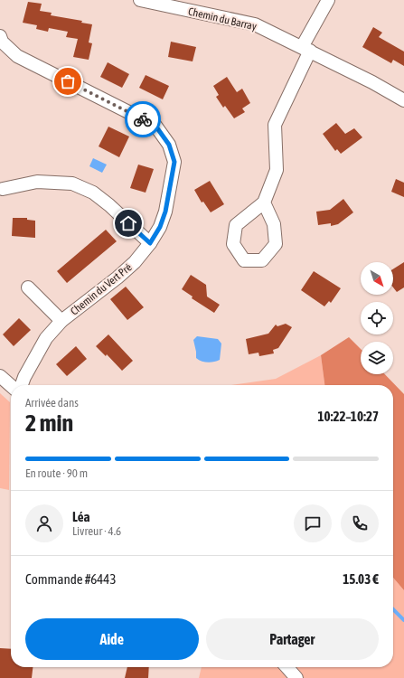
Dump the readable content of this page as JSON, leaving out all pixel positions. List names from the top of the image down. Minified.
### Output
{"streets":{"street":["Chemin du Barray","Chemin du Vert Pré"]},"north":"bottom right","page":{"heading":["2 min","Arrivée dans","10:22–10:27"],"panel":["Léa","Livreur · 4.6","Commande #6443","15.03 €"],"bar":"En route · 90 m","buttons":["Aide","Partager"]}}
